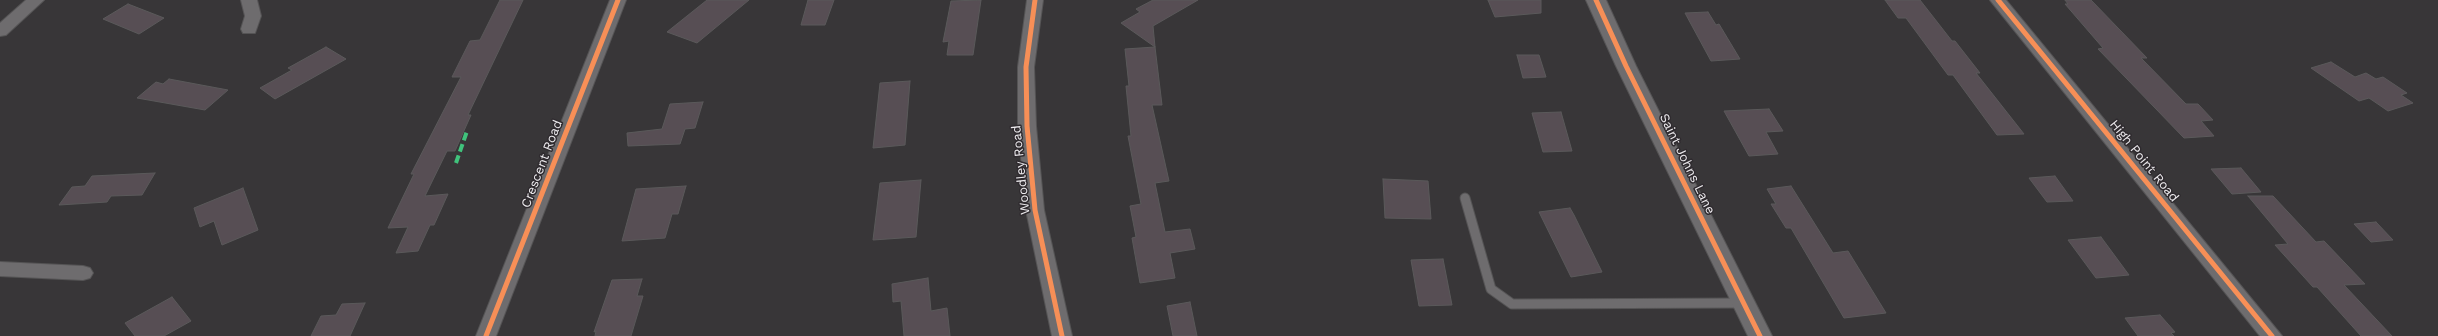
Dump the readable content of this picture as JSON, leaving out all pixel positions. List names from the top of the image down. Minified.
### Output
{"streets":{"street":["High Point Road","Crescent Road","Saint Johns Lane","Woodley Road"]}}
